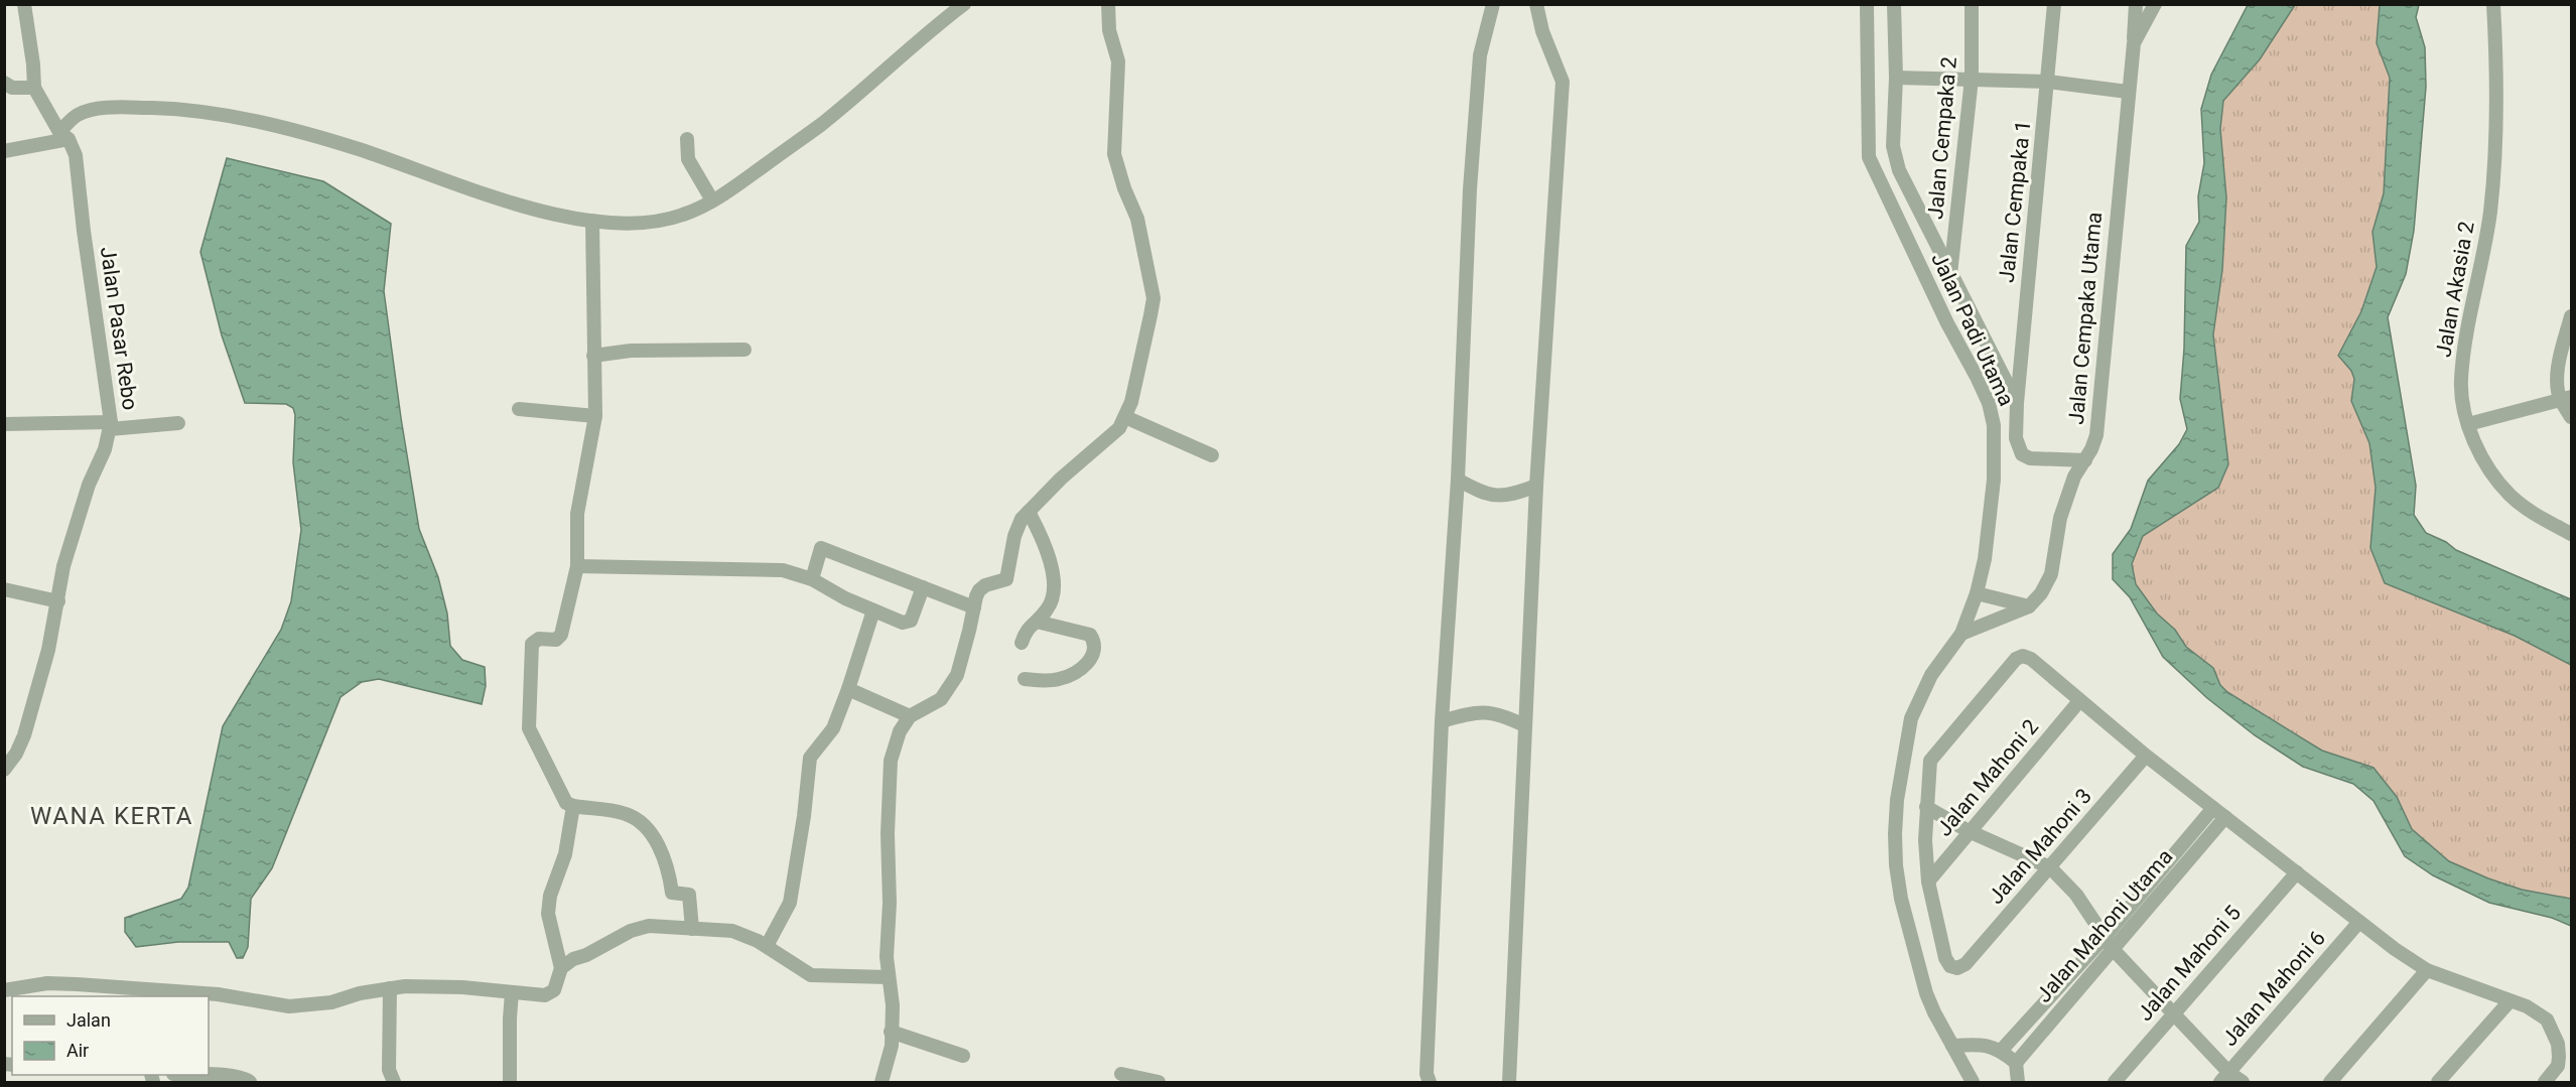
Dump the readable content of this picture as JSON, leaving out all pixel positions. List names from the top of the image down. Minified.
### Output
{"streets":{"street":["Jalan Cempaka 2","Jalan Cempaka 1","Jalan Akasia 2","Jalan Cempaka Utama","Jalan Pasar Rebo","Jalan Padi Utama","Jalan Mahoni 2","Jalan Mahoni 3","Jalan Mahoni Utama","Jalan Mahoni 5","Jalan Mahoni 6"]},"crossings":[["Jalan Cempaka 1","Jalan Cempaka Utama"],["Jalan Mahoni 2","Jalan Mahoni 3"]],"districts":["WANA KERTA"],"legend":["Jalan","Air"]}
